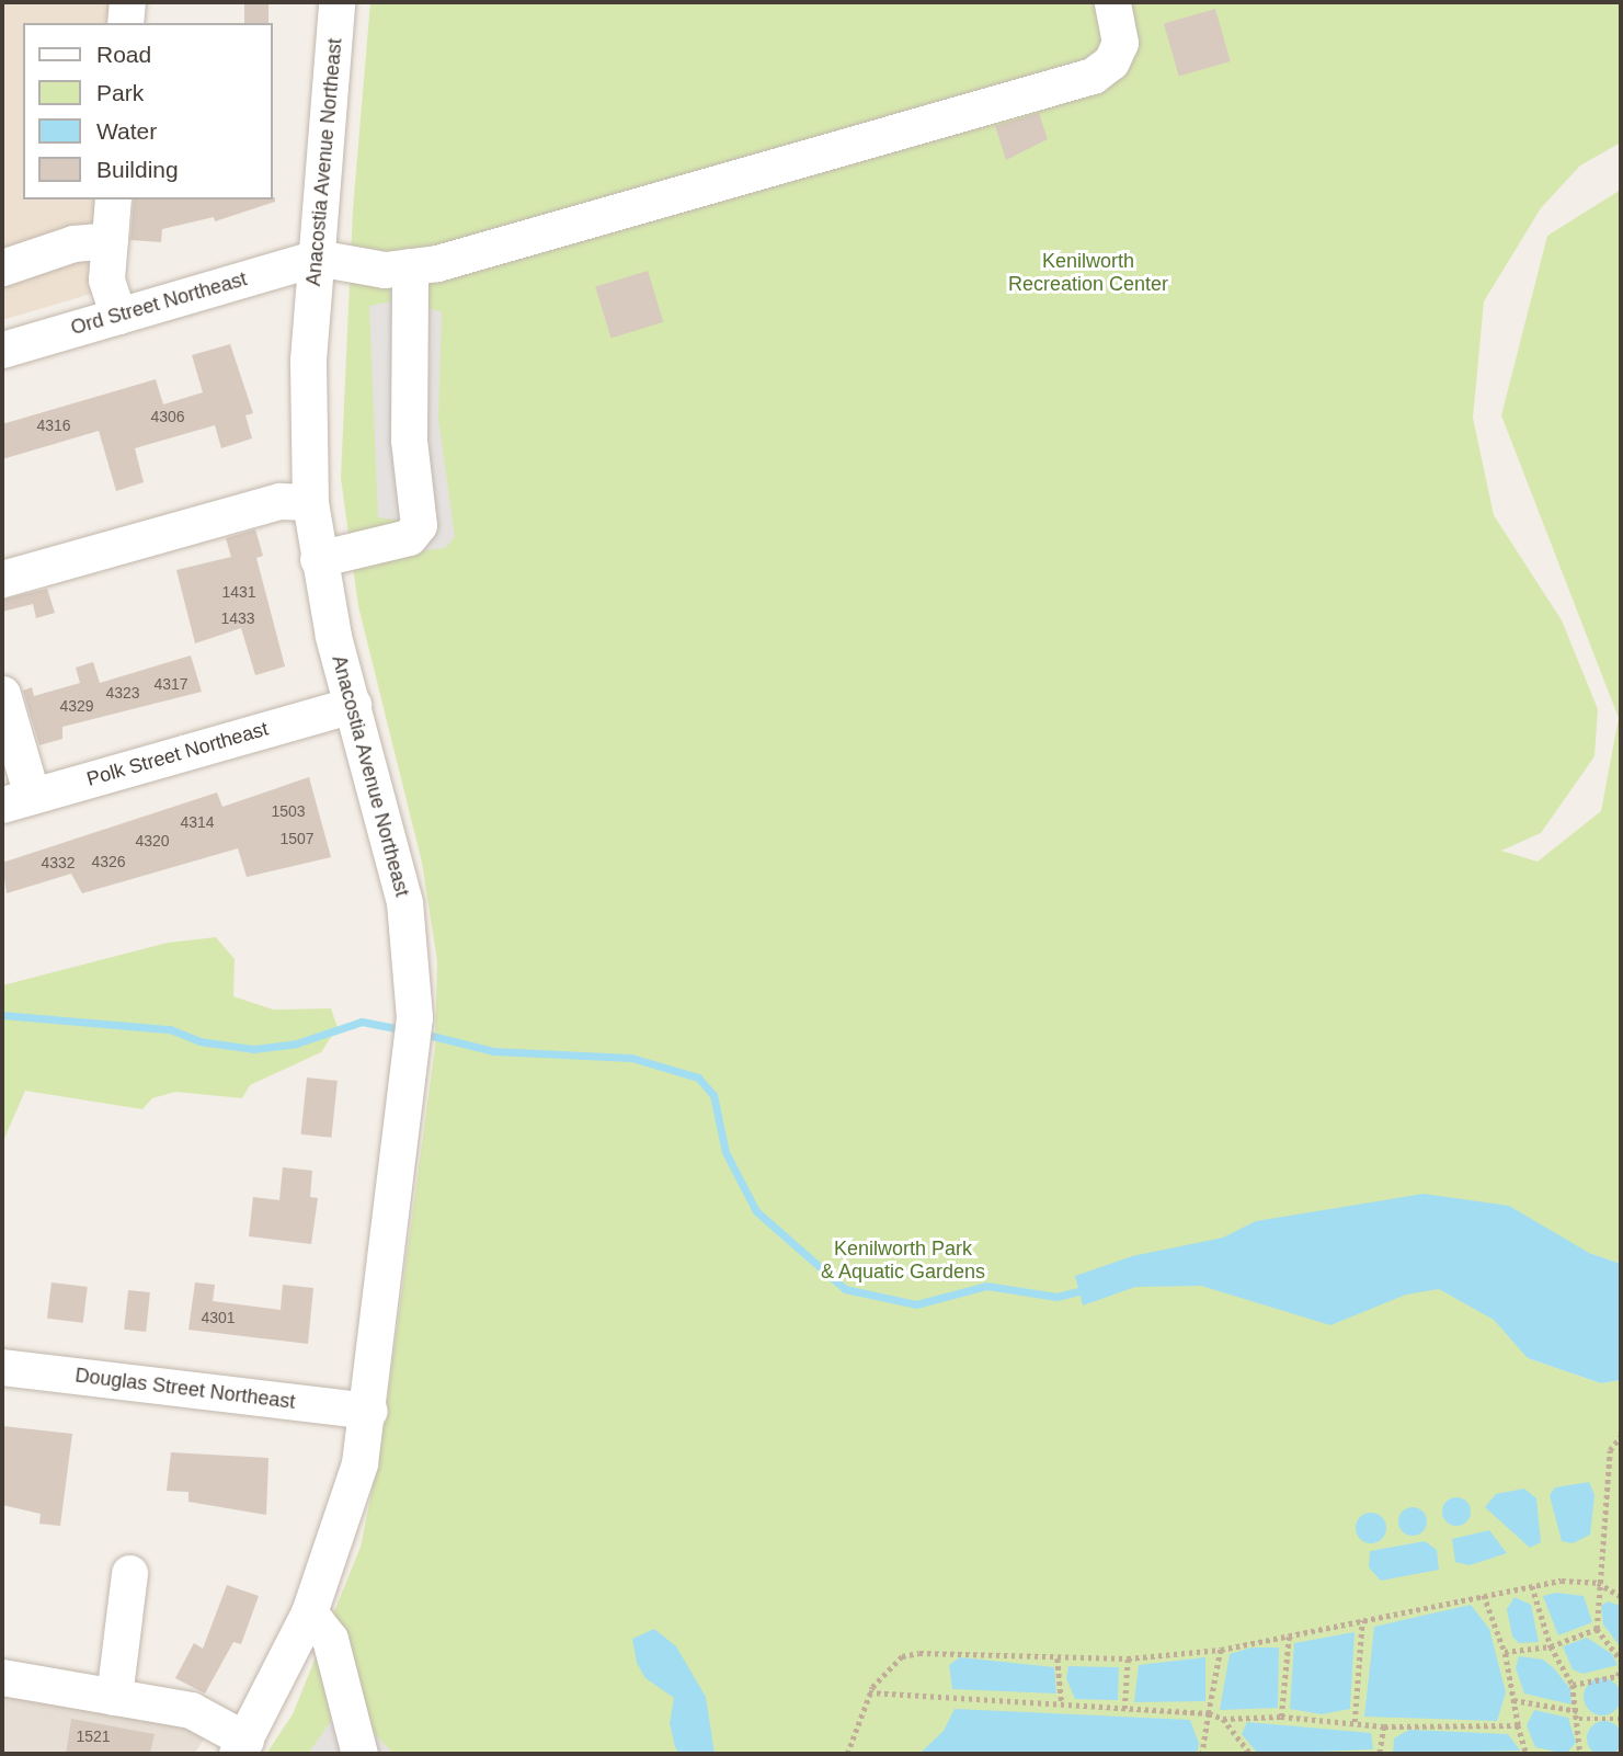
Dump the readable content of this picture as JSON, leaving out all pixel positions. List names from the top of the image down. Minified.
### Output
{"streets":{"street":["Anacostia Avenue Northeast","Ord Street Northeast","Polk Street Northeast","Douglas Street Northeast"]},"crossings":[["Anacostia Avenue Northeast","Ord Street Northeast"],["Anacostia Avenue Northeast","Polk Street Northeast"],["Anacostia Avenue Northeast","Douglas Street Northeast"]],"parks":["Kenilworth Recreation Center","Kenilworth Park & Aquatic Gardens"],"house_numbers":["4306","4316","1431","1433","4317","4323","4329","1503","4314","1507","4320","4326","4332","4301","1521"],"legend":["Road","Park","Water","Building"]}
